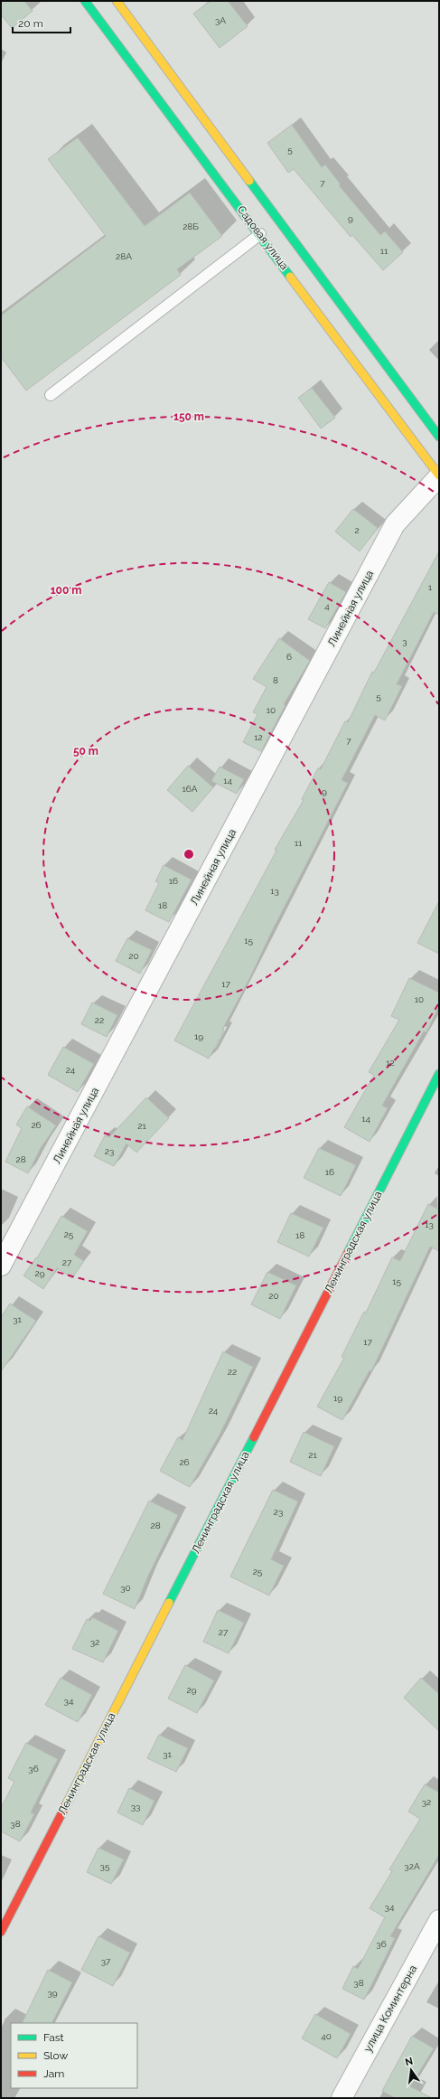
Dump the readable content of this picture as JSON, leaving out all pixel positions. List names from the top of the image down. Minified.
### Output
{"streets":{"street":["Садовая улица","Линейная улица","Ленинградская улица","улица Коминтерна"]},"crossings":[["Садовая улица","Линейная улица"]],"house_numbers":["3А","5","7","9","28Б","11","28А","2","1","4","3","6","8","5","10","12","7","14","16А","9","11","16","13","18","15","20","17","10","22","19","12","24","14","26","21","23","28","16","13","25","18","27","29","15","20","31","17","22","19","24","21","26","23","28","25","30","27","32","29","34","31","36","32","33","38","35","32А","34","36","37","38","39","40"],"legend":["Fast","Slow","Jam"],"scale_bar":"20 m","north":"top","rings":["150 m","100 m","50 m"]}
